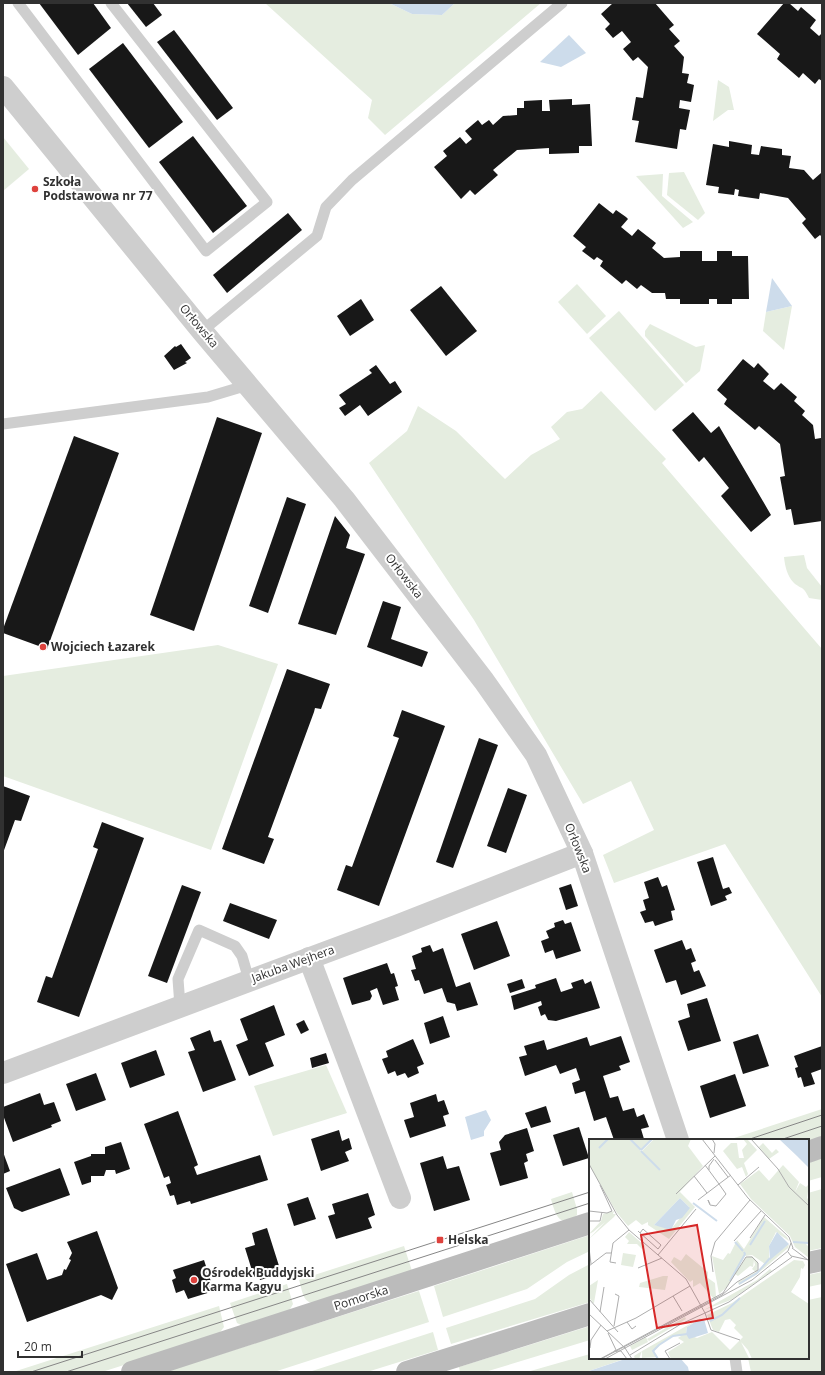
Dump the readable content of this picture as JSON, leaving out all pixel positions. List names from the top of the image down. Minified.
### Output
{"streets":{"street":["Orłowska","Jakuba Wejhera","Pomorska"]},"crossings":[["Orłowska","Jakuba Wejhera"]],"places":{"other":["Szkoła Podstawowa nr 77","Wojciech Łazarek","Ośrodek Buddyjski Karma Kagyu"],"transit":["Helska"]},"scale_bar":"20 m"}
